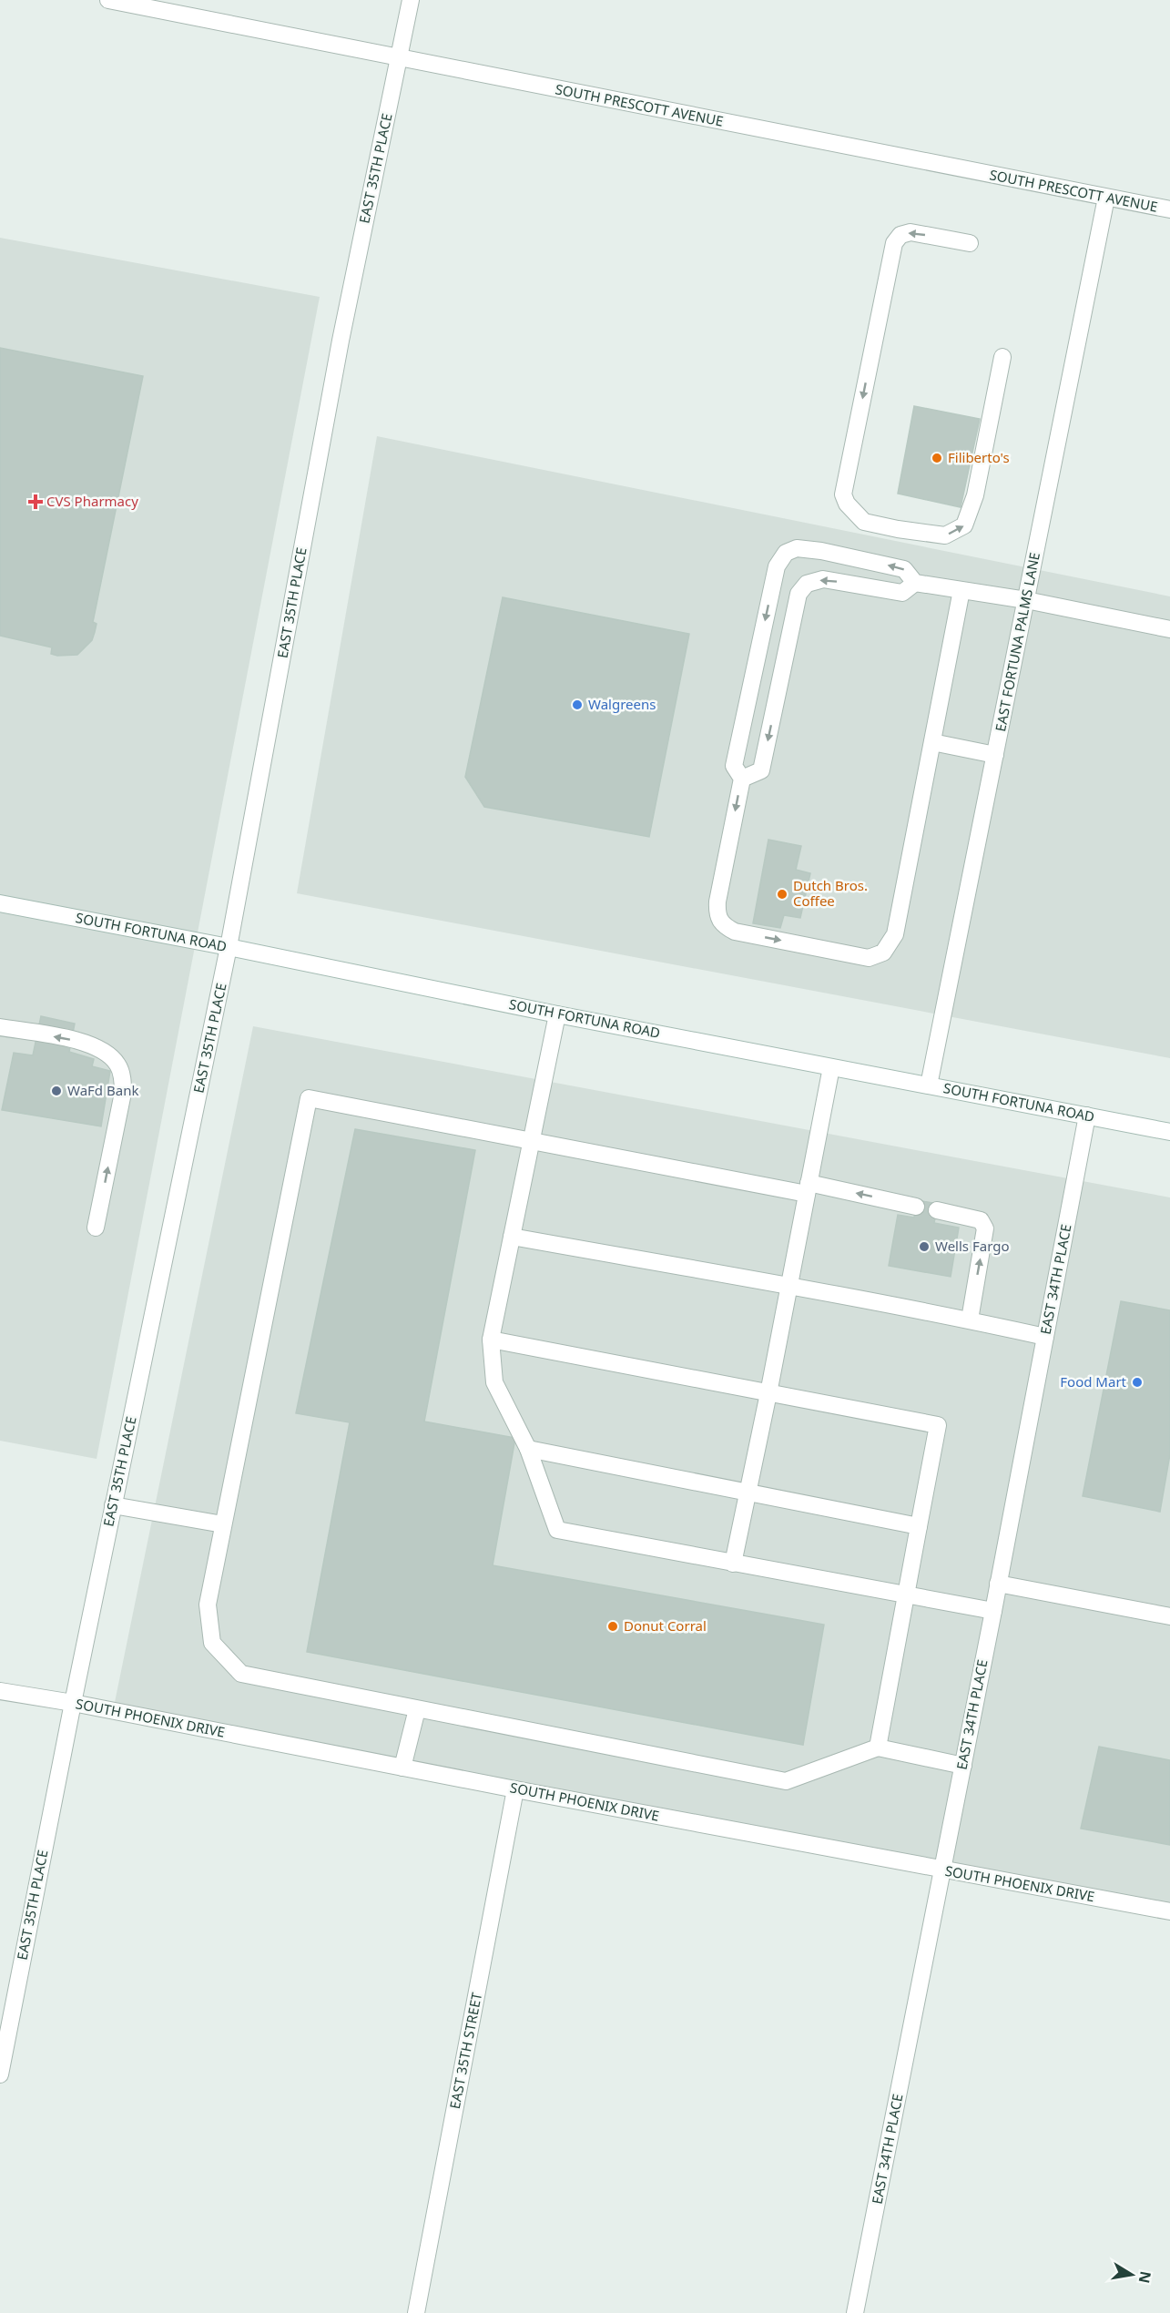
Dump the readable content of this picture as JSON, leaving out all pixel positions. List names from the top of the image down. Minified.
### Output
{"streets":{"street":["SOUTH PRESCOTT AVENUE","EAST 35TH PLACE","EAST FORTUNA PALMS LANE","SOUTH FORTUNA ROAD","EAST 34TH PLACE","SOUTH PHOENIX DRIVE","EAST 35TH STREET"]},"crossings":[["SOUTH PRESCOTT AVENUE","EAST 35TH PLACE"],["SOUTH PRESCOTT AVENUE","EAST FORTUNA PALMS LANE"],["EAST 35TH PLACE","SOUTH FORTUNA ROAD"],["EAST 35TH PLACE","SOUTH PHOENIX DRIVE"],["EAST FORTUNA PALMS LANE","SOUTH FORTUNA ROAD"],["SOUTH FORTUNA ROAD","EAST 34TH PLACE"],["EAST 34TH PLACE","SOUTH PHOENIX DRIVE"],["SOUTH PHOENIX DRIVE","EAST 35TH STREET"]],"places":{"other":["Filiberto's","Walgreens","Dutch Bros. Coffee","WaFd Bank","Wells Fargo","Food Mart","Donut Corral"],"health":["CVS Pharmacy"]},"north":"right"}
